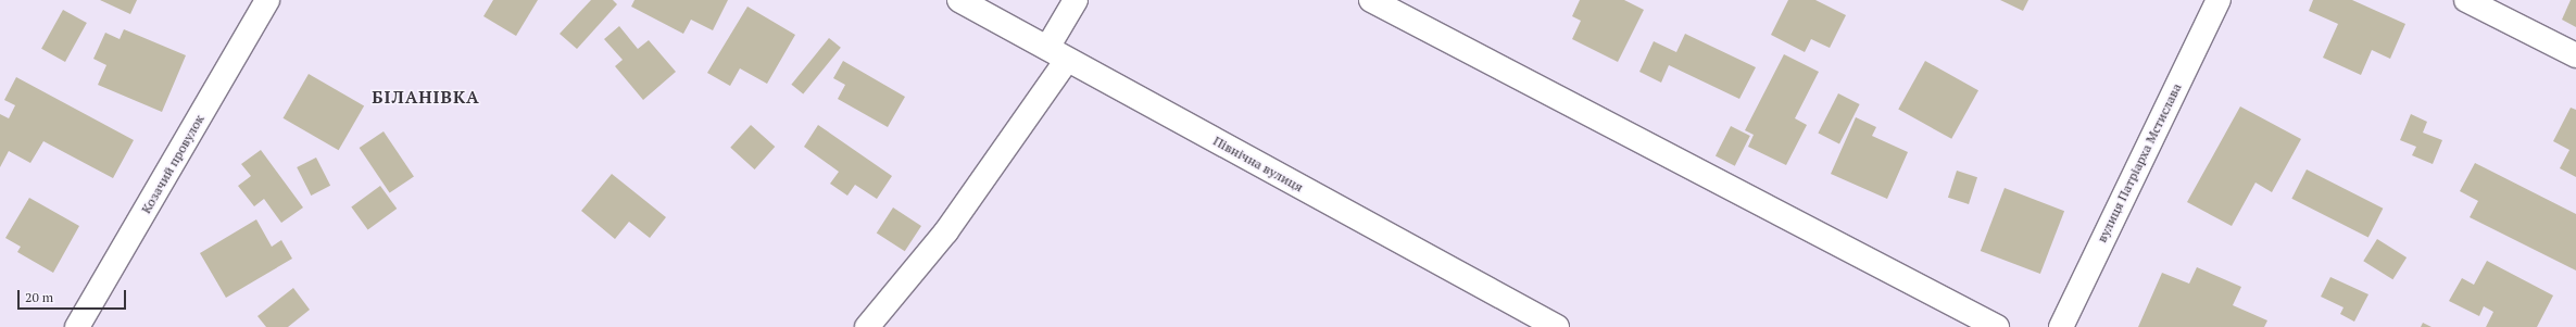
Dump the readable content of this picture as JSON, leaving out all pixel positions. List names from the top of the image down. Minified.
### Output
{"streets":{"street":["вулиця Патріарха Мстислава","Козачий провулок","Північна вулиця"]},"districts":["БІЛАНІВКА"],"scale_bar":"20 m"}
